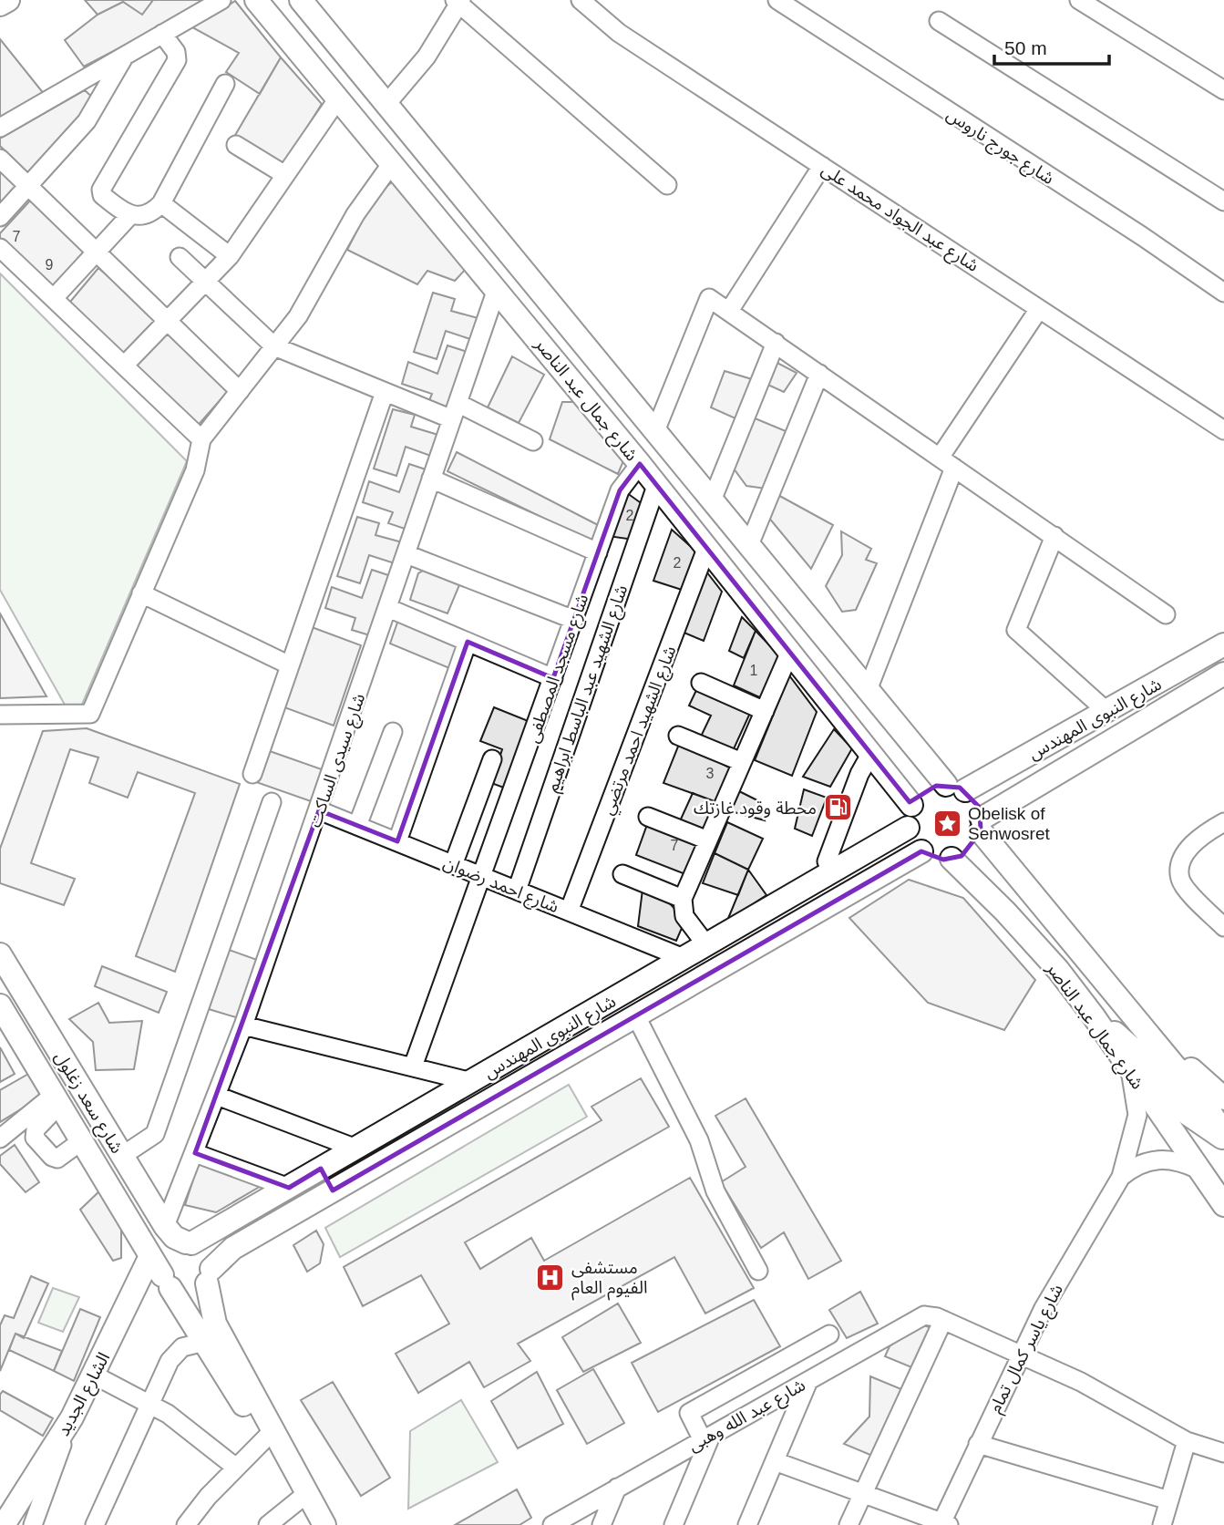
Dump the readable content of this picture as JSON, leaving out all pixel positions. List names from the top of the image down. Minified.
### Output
{"streets":{"main road":["شارع جمال عبد الناصر","شارع النبوى المهندس","شارع سعد زغلول","الشارع الجديد"],"street":["شارع جورج ناروس","شارع عبد الجواد محمد على","شارع مسجد المصطفى","شارع الشهيد عبد الباسط ابراهيم","شارع الشهيد احمد مرتضي","شارع سيدى الساكت","شارع احمد رضوان","شارع ياسر كمال تمام","شارع عبد الله وهبى"]},"crossings":[["شارع جمال عبد الناصر","شارع مسجد المصطفى"],["شارع جمال عبد الناصر","شارع الشهيد عبد الباسط ابراهيم"],["شارع جمال عبد الناصر","شارع النبوى المهندس"],["شارع جمال عبد الناصر","شارع الشهيد احمد مرتضي"],["شارع جمال عبد الناصر","شارع سيدى الساكت"],["شارع جمال عبد الناصر","شارع ياسر كمال تمام"],["شارع مسجد المصطفى","شارع احمد رضوان"],["شارع الشهيد عبد الباسط ابراهيم","شارع احمد رضوان"],["شارع النبوى المهندس","شارع احمد رضوان"],["شارع النبوى المهندس","شارع سعد زغلول"],["شارع النبوى المهندس","الشارع الجديد"],["شارع الشهيد احمد مرتضي","شارع احمد رضوان"],["شارع سيدى الساكت","شارع احمد رضوان"],["شارع سيدى الساكت","شارع سعد زغلول"],["شارع سعد زغلول","الشارع الجديد"]],"places":{"fuel station":["محطة وقود غازتك"],"place":["Obelisk of Senwosret"],"hospital":["مستشفى الفيوم العام"]},"house_numbers":["7","9","2","2","1","3","7"],"scale_bar":"50 m"}
